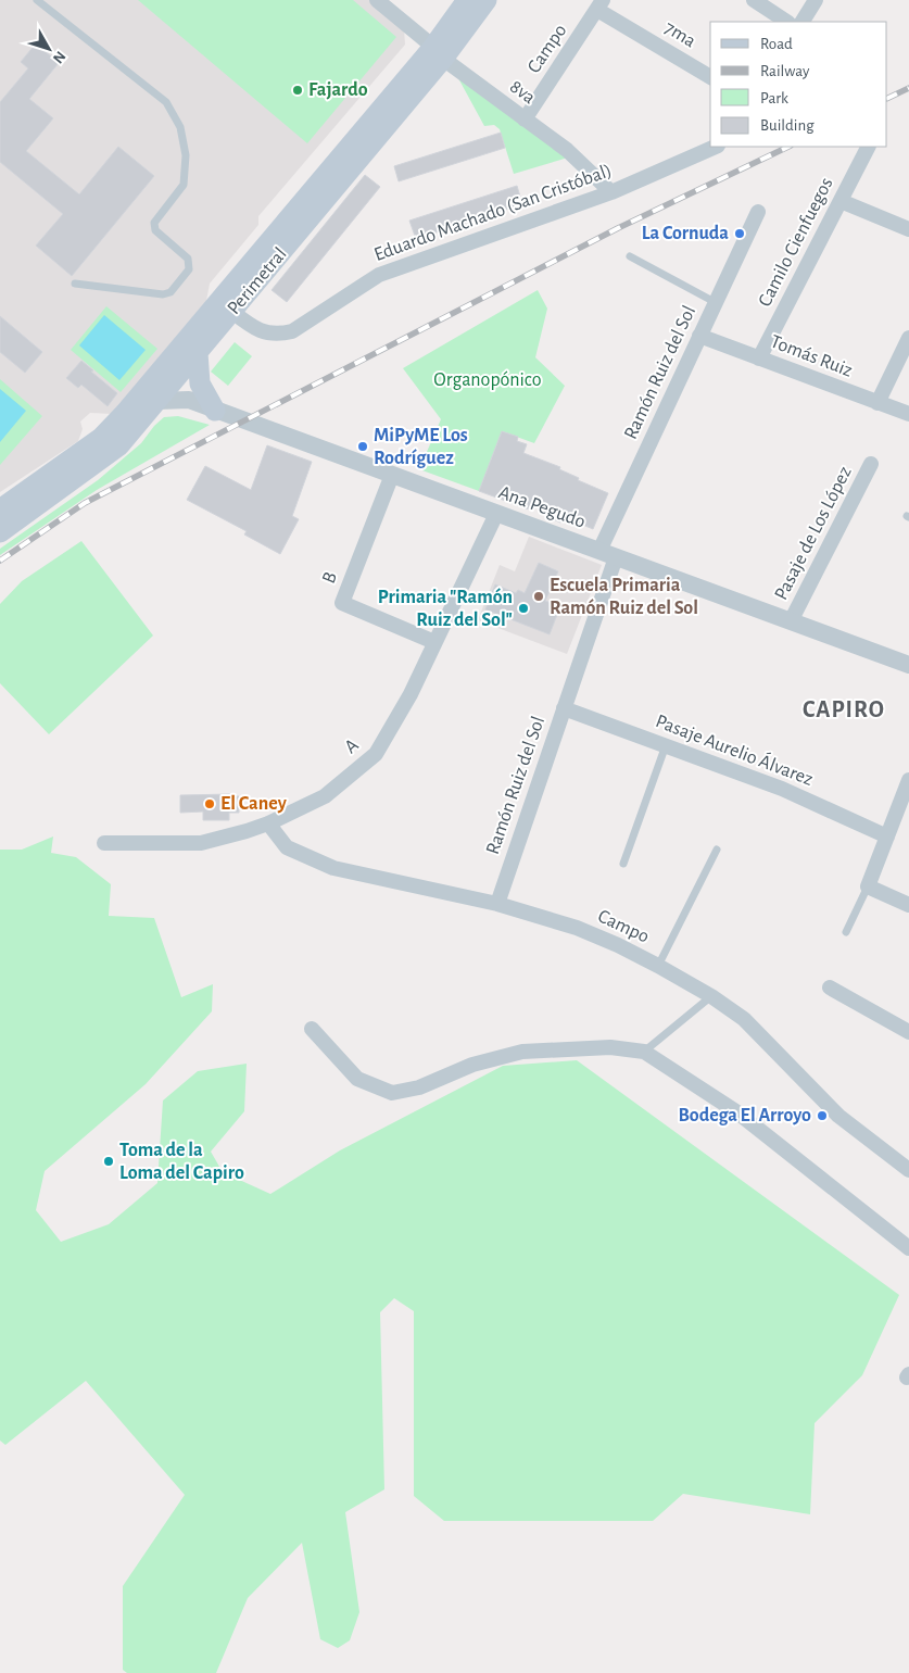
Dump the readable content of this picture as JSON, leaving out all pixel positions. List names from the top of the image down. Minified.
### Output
{"streets":{"main road":["Perimetral"],"street":["7ma","Campo","8va","Eduardo Machado (San Cristóbal)","Camilo Cienfuegos","Tomás Ruiz","Ramón Ruiz del Sol","Ana Pegudo","Pasaje de Los López","B","A","Pasaje Aurelio Álvarez"]},"crossings":[["7ma","Campo"],["Campo","8va"],["Campo","Ramón Ruiz del Sol"],["Campo","A"],["8va","Eduardo Machado (San Cristóbal)"],["8va","Perimetral"],["Eduardo Machado (San Cristóbal)","Perimetral"],["Camilo Cienfuegos","Tomás Ruiz"],["Perimetral","Ana Pegudo"],["Tomás Ruiz","Ramón Ruiz del Sol"],["Ramón Ruiz del Sol","Ana Pegudo"],["Ramón Ruiz del Sol","Pasaje Aurelio Álvarez"],["Ana Pegudo","Pasaje de Los López"],["Ana Pegudo","B"],["Ana Pegudo","A"],["B","A"]],"districts":["CAPIRO"],"parks":["Organopónico"],"places":["Fajardo","La Cornuda","MiPyME Los Rodríguez","Escuela Primaria Ramón Ruiz del Sol","Primaria \"Ramón Ruiz del Sol\"","El Caney","Bodega El Arroyo","Toma de la Loma del Capiro"],"legend":["Road","Railway","Park","Building"],"north":"bottom right"}
